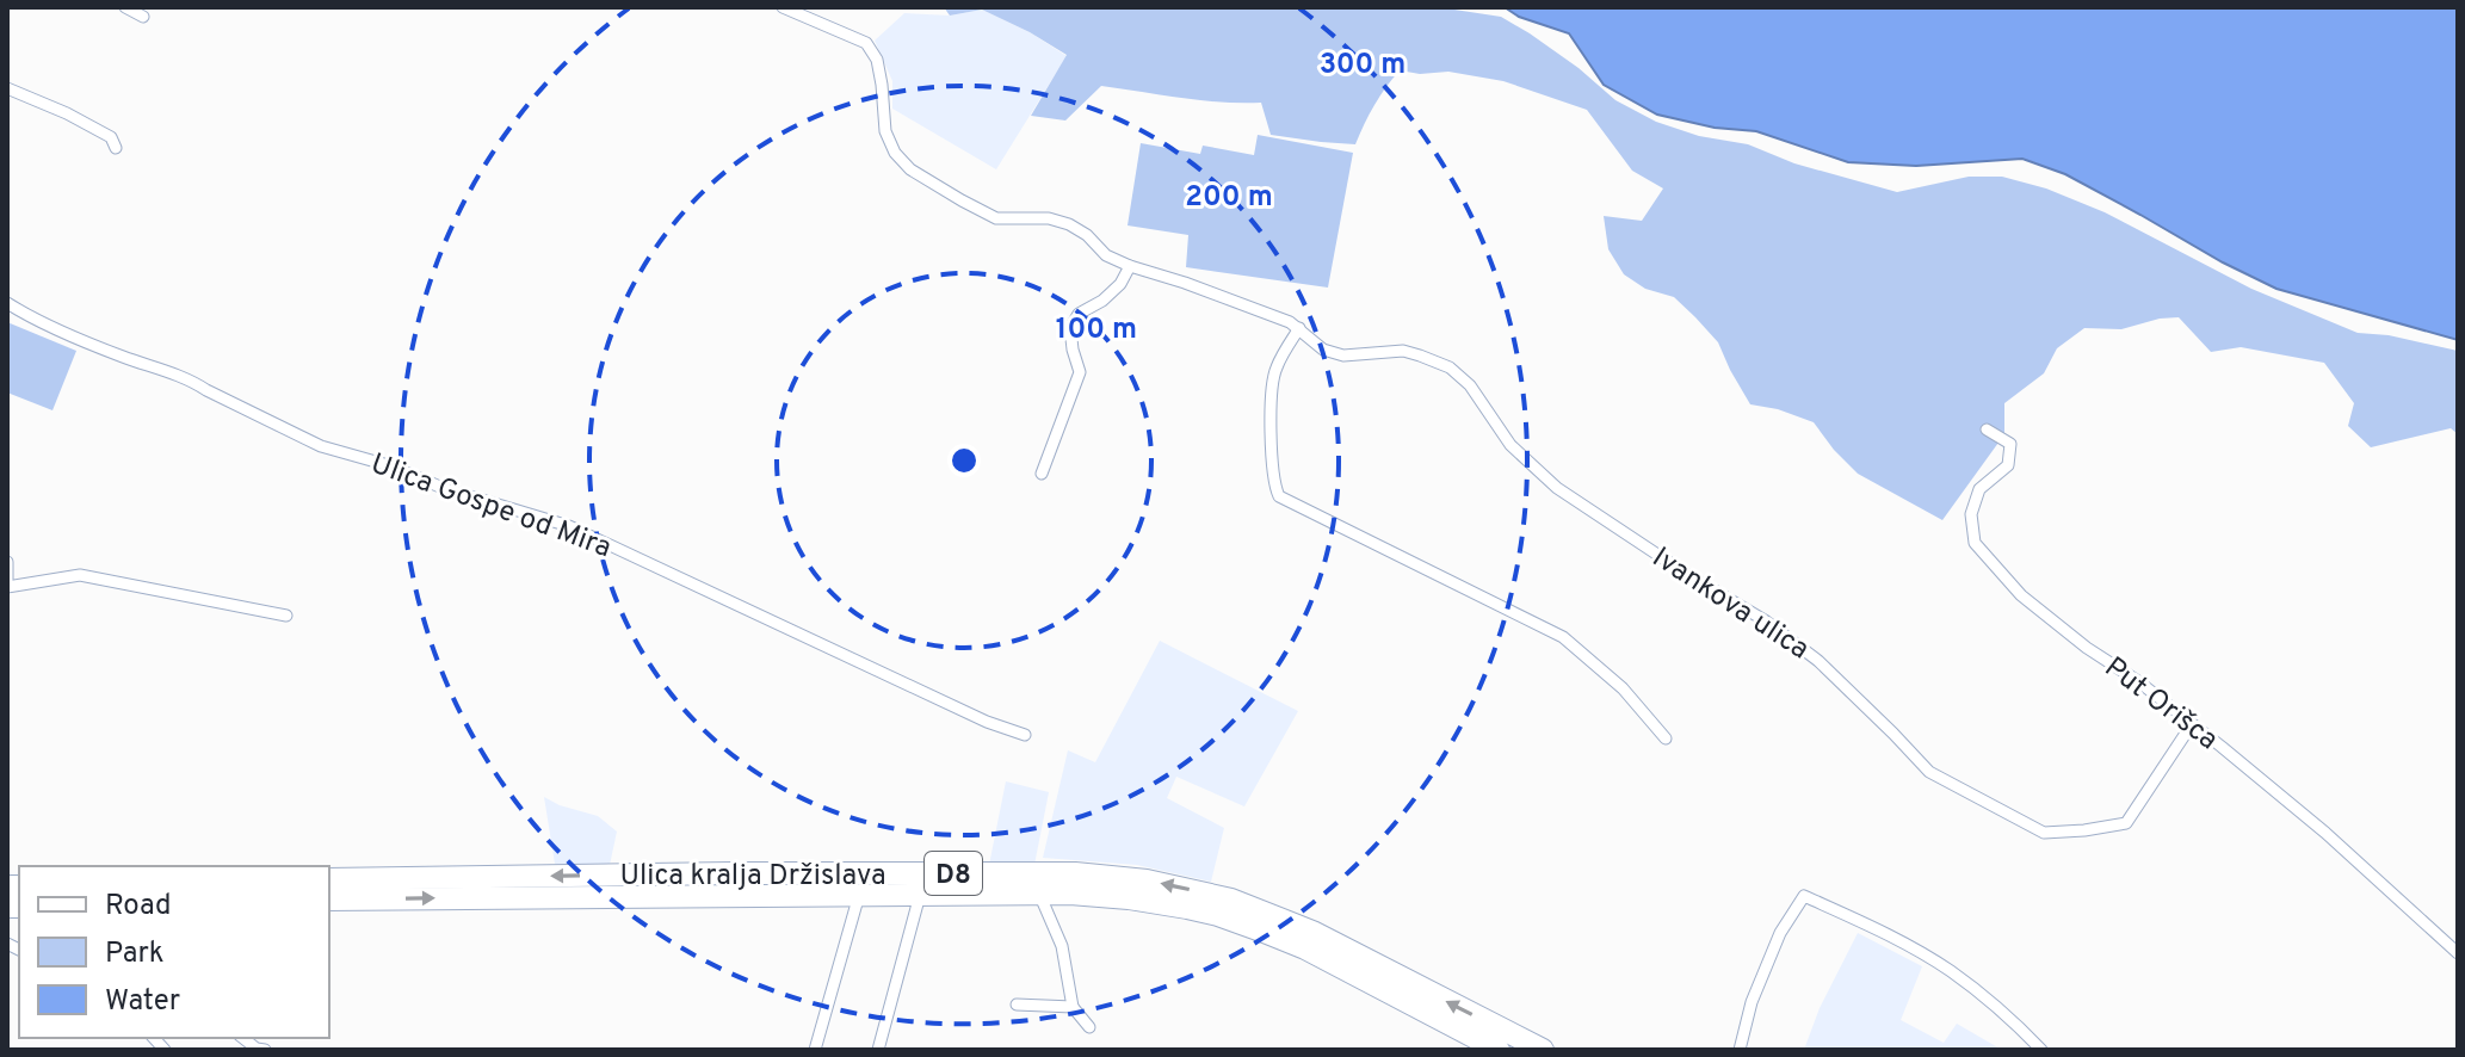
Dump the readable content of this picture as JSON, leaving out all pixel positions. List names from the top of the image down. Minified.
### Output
{"streets":{"highway":["D8","Ulica kralja Držislava"],"street":["Ulica Gospe od Mira","Ivankova ulica","Put Orišca"]},"crossings":[["Ivankova ulica","Put Orišca"]],"legend":["Road","Park","Water"],"rings":["300 m","200 m","100 m"]}
